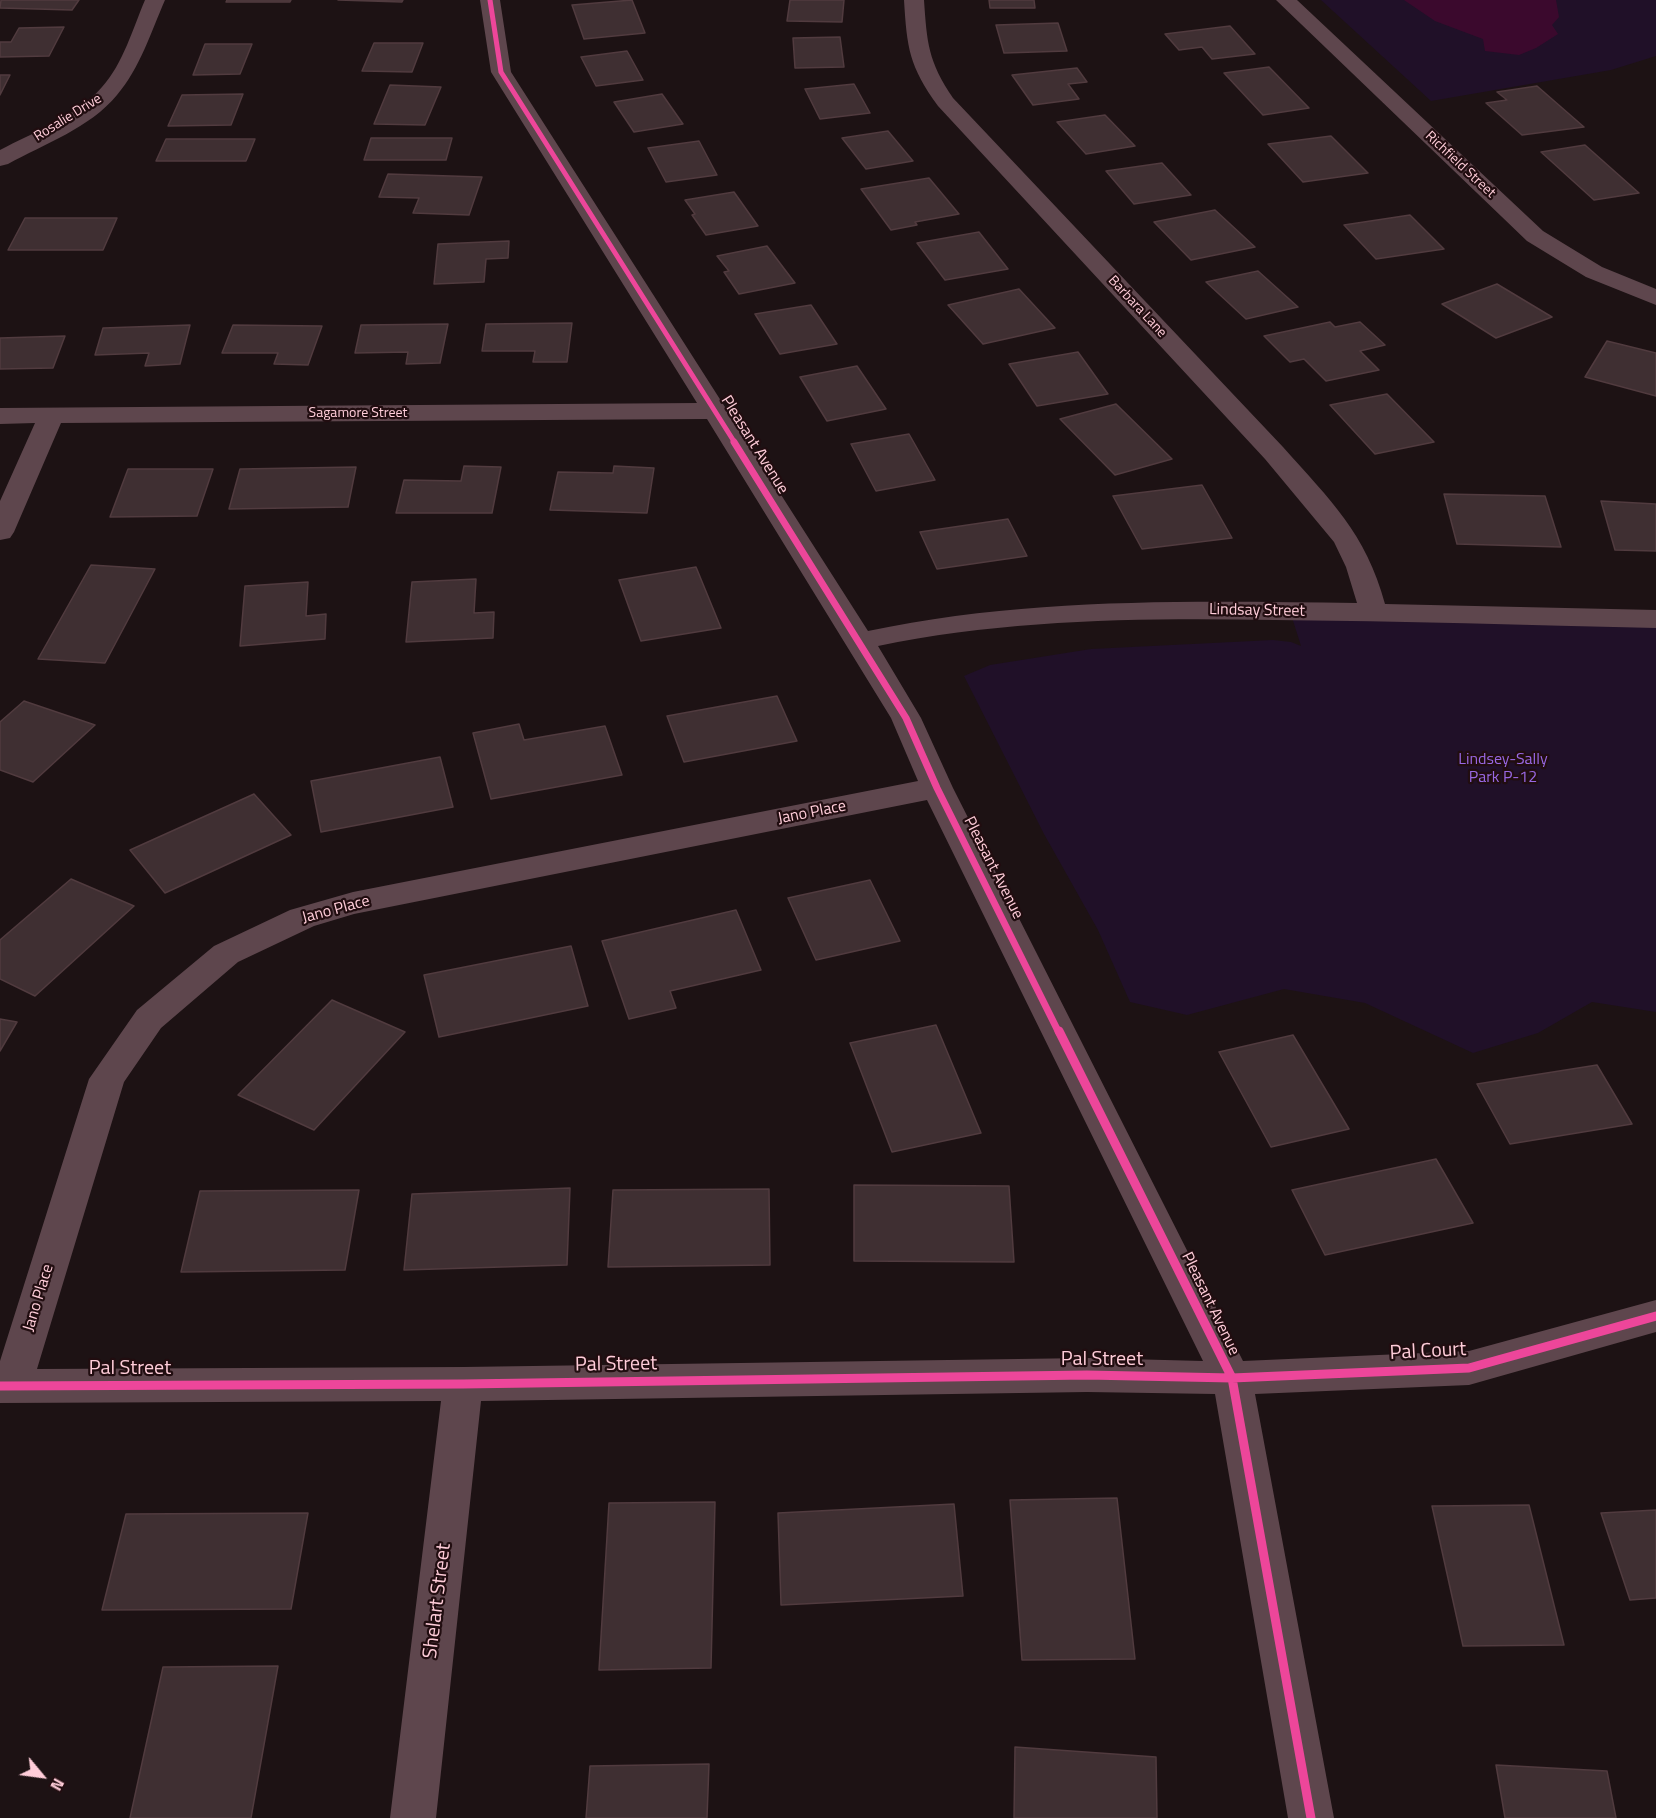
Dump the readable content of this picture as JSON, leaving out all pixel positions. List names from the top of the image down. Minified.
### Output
{"streets":{"street":["Rosalie Drive","Richfield Street","Barbara Lane","Sagamore Street","Pleasant Avenue","Lindsay Street","Jano Place","Pal Court","Pal Street","Shelart Street"]},"crossings":[["Barbara Lane","Lindsay Street"],["Sagamore Street","Pleasant Avenue"],["Pleasant Avenue","Lindsay Street"],["Pleasant Avenue","Jano Place"],["Pleasant Avenue","Pal Court"],["Pleasant Avenue","Pal Street"],["Jano Place","Pal Street"],["Pal Court","Pal Street"],["Pal Street","Shelart Street"]],"parks":["Lindsey-Sally Park P-12"],"north":"bottom right"}
